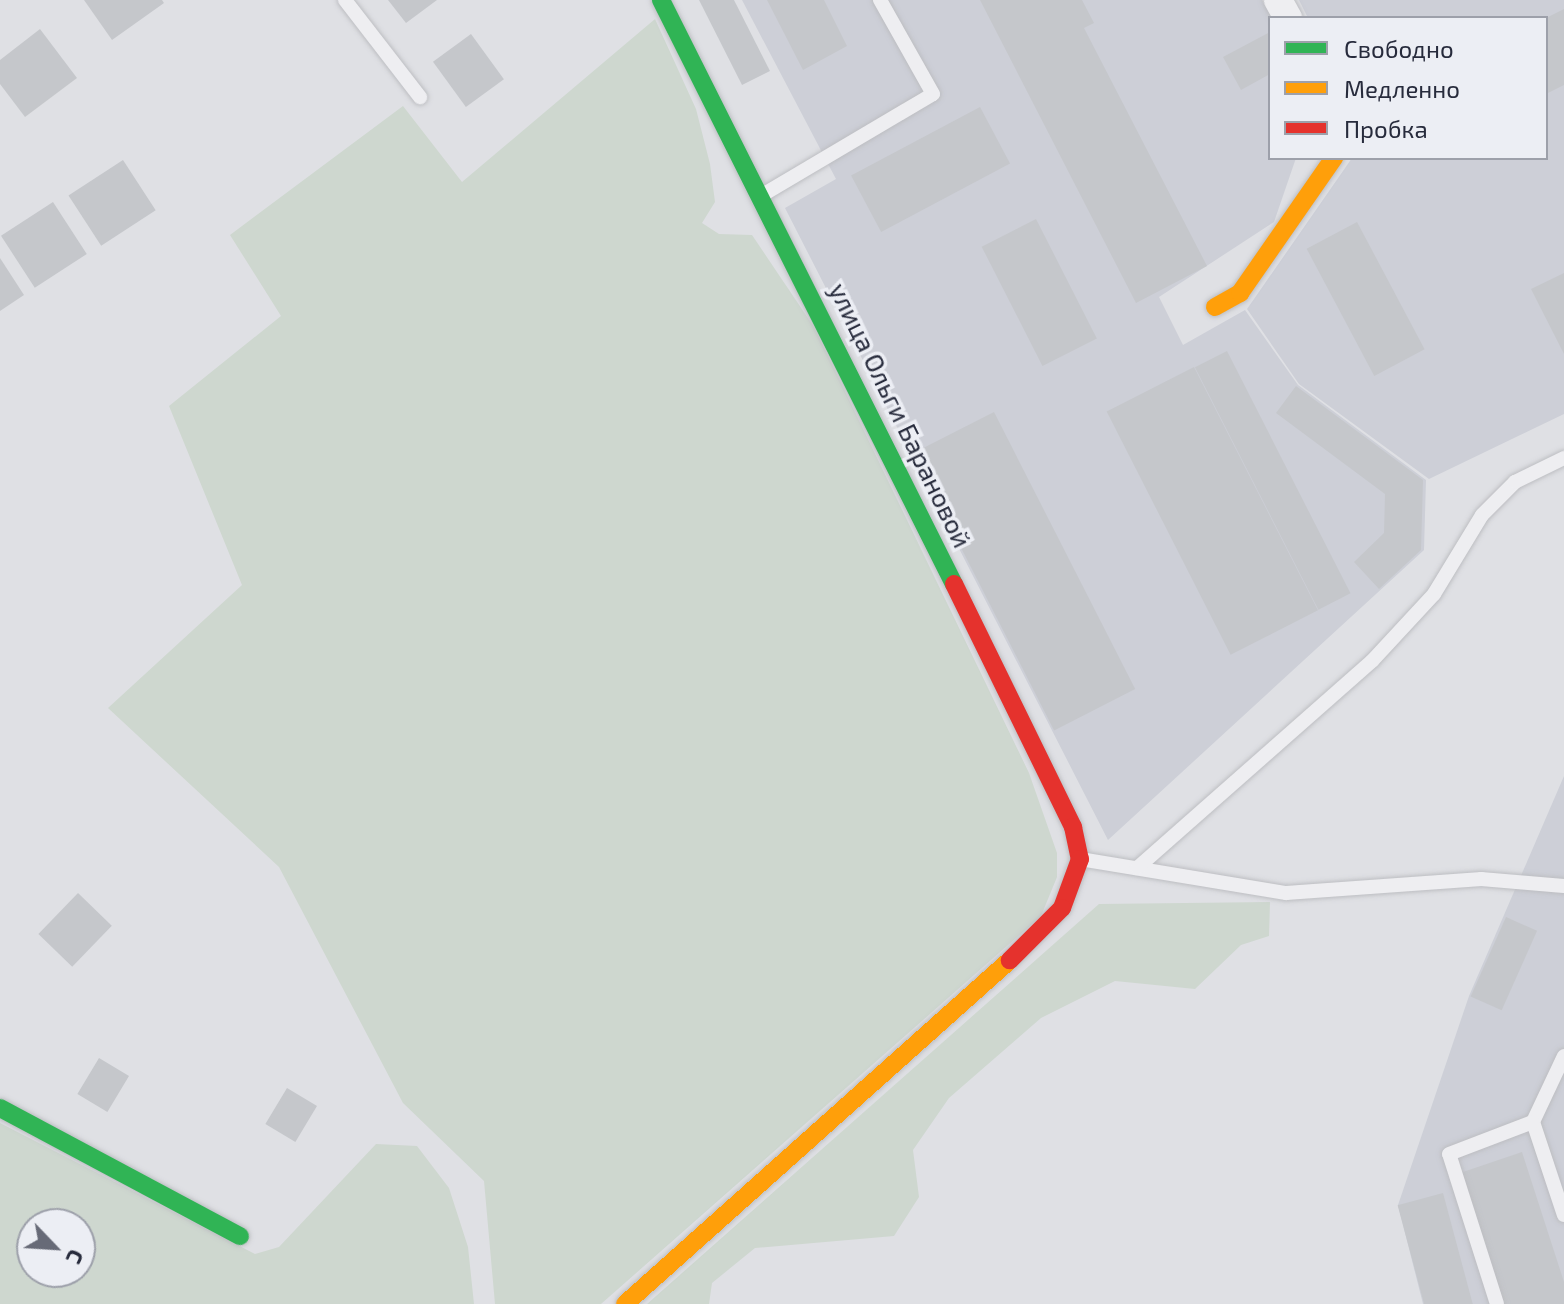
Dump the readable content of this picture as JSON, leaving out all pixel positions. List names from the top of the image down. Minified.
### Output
{"streets":{"street":["улица Ольги Барановой"]},"legend":["Свободно","Медленно","Пробка"],"north":"bottom right"}
